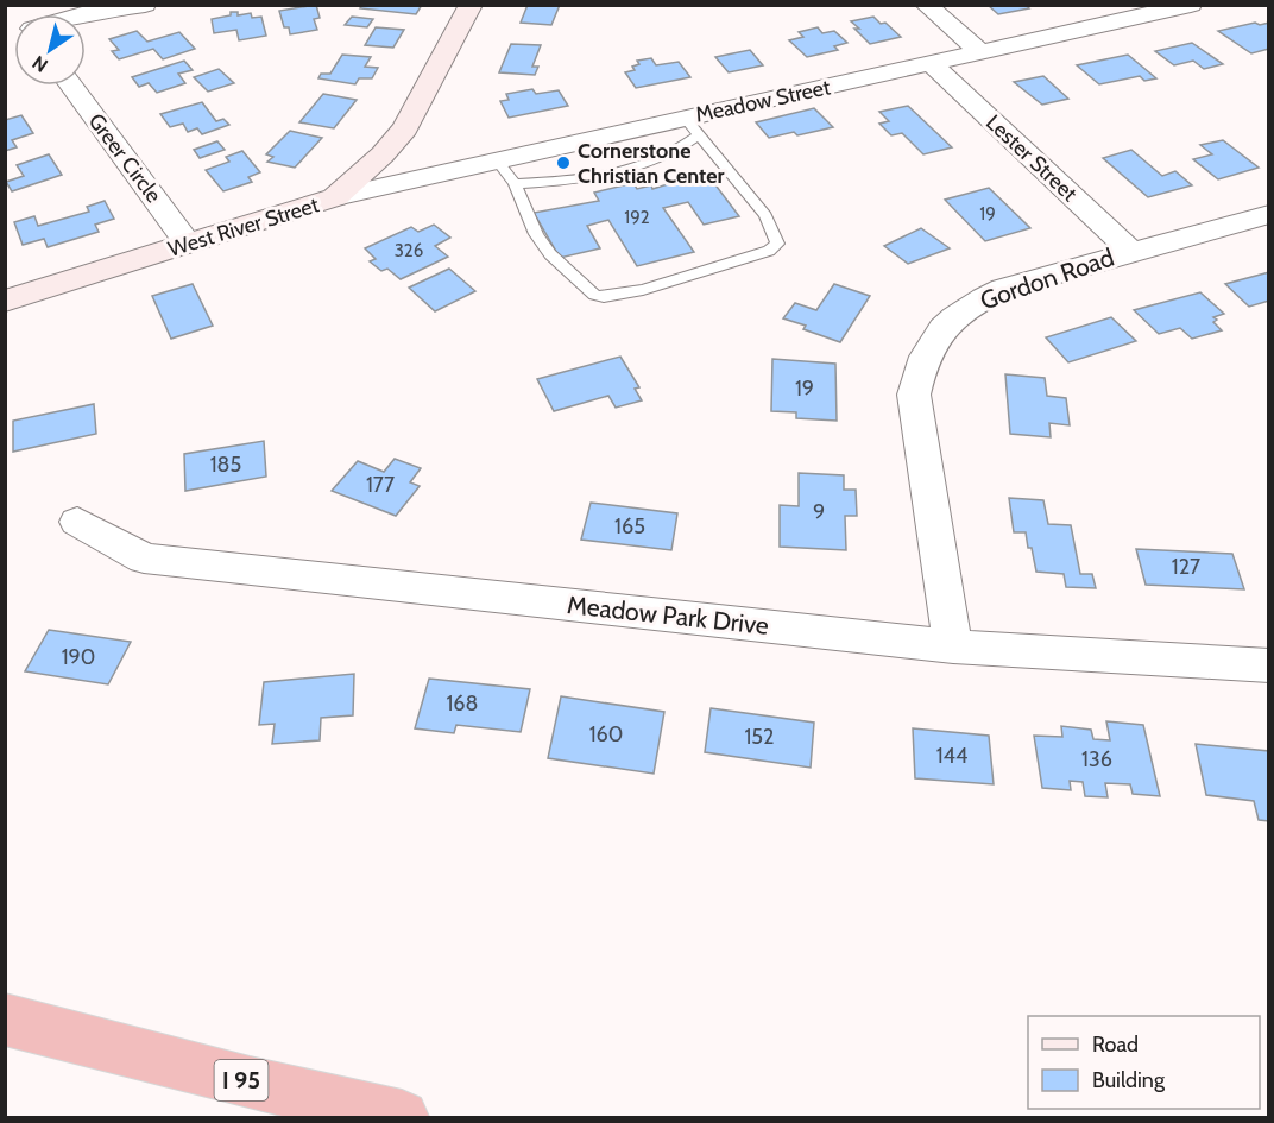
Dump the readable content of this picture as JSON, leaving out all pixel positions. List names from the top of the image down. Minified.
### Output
{"streets":{"highway":["I 95"],"street":["Meadow Street","Greer Circle","Lester Street","West River Street","Gordon Road","Meadow Park Drive"]},"crossings":[["Meadow Street","Lester Street"],["Meadow Street","West River Street"],["Greer Circle","West River Street"],["Lester Street","Gordon Road"],["Gordon Road","Meadow Park Drive"]],"places":["Cornerstone Christian Center"],"house_numbers":["19","192","326","19","185","177","9","165","127","190","168","160","152","144","136"],"legend":["Road","Building"],"north":"bottom left"}
